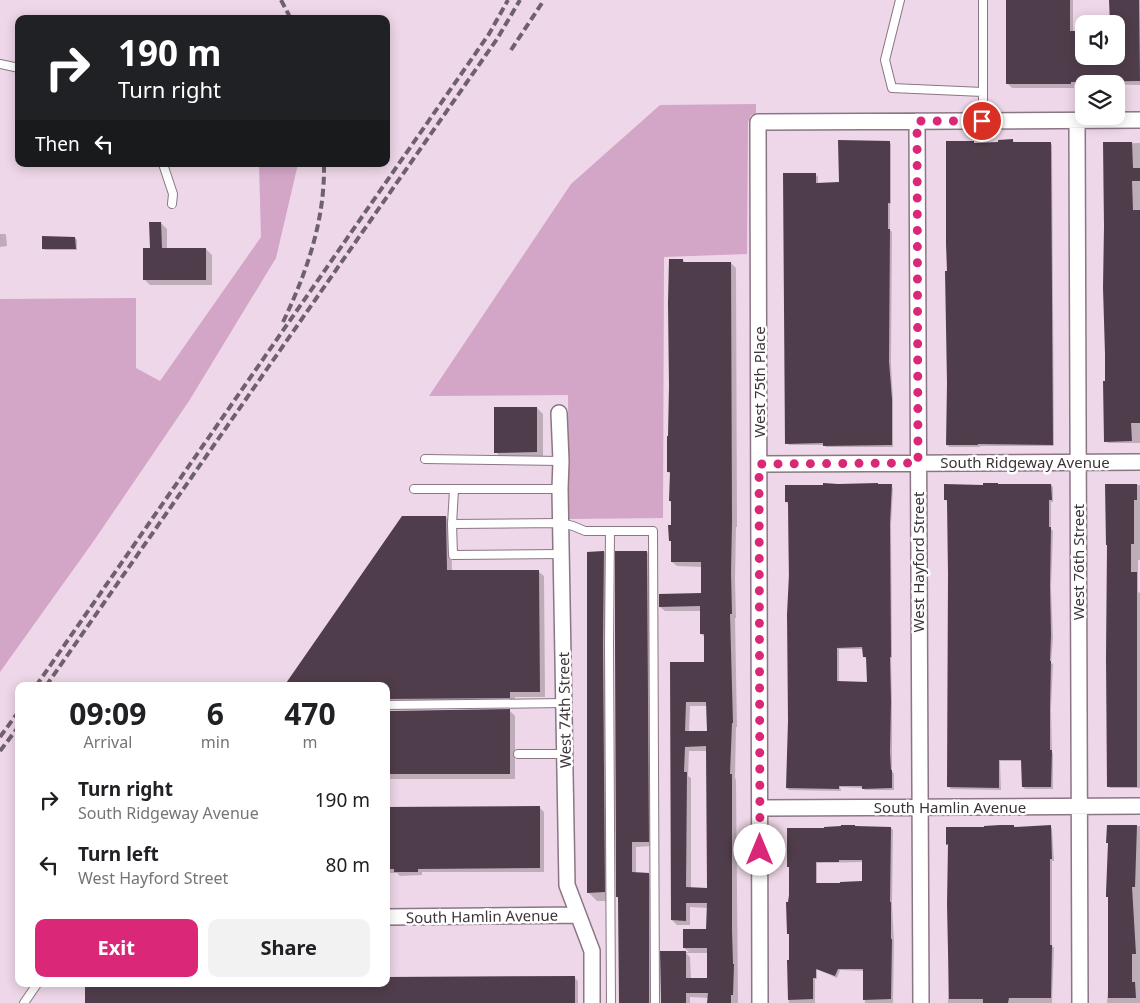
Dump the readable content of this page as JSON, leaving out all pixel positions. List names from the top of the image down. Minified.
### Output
{"streets":{"street":["West 75th Place","South Ridgeway Avenue","West Hayford Street","West 76th Street","West 74th Street","South Hamlin Avenue"]},"crossings":[["West 75th Place","South Ridgeway Avenue"],["West 75th Place","West Hayford Street"],["West 75th Place","South Hamlin Avenue"],["South Ridgeway Avenue","West Hayford Street"],["South Ridgeway Avenue","West 76th Street"],["West Hayford Street","South Hamlin Avenue"],["West 76th Street","South Hamlin Avenue"],["West 74th Street","South Hamlin Avenue"]],"page":{"turn":["190 m","Turn right"],"then":"Then","eta":["09:09","Arrival","6","min","470","m"],"list":[{"name":"Turn right","note":"South Ridgeway Avenue","value":"190 m"},{"name":"Turn left","note":"West Hayford Street","value":"80 m"}],"buttons":["Exit","Share"]}}
